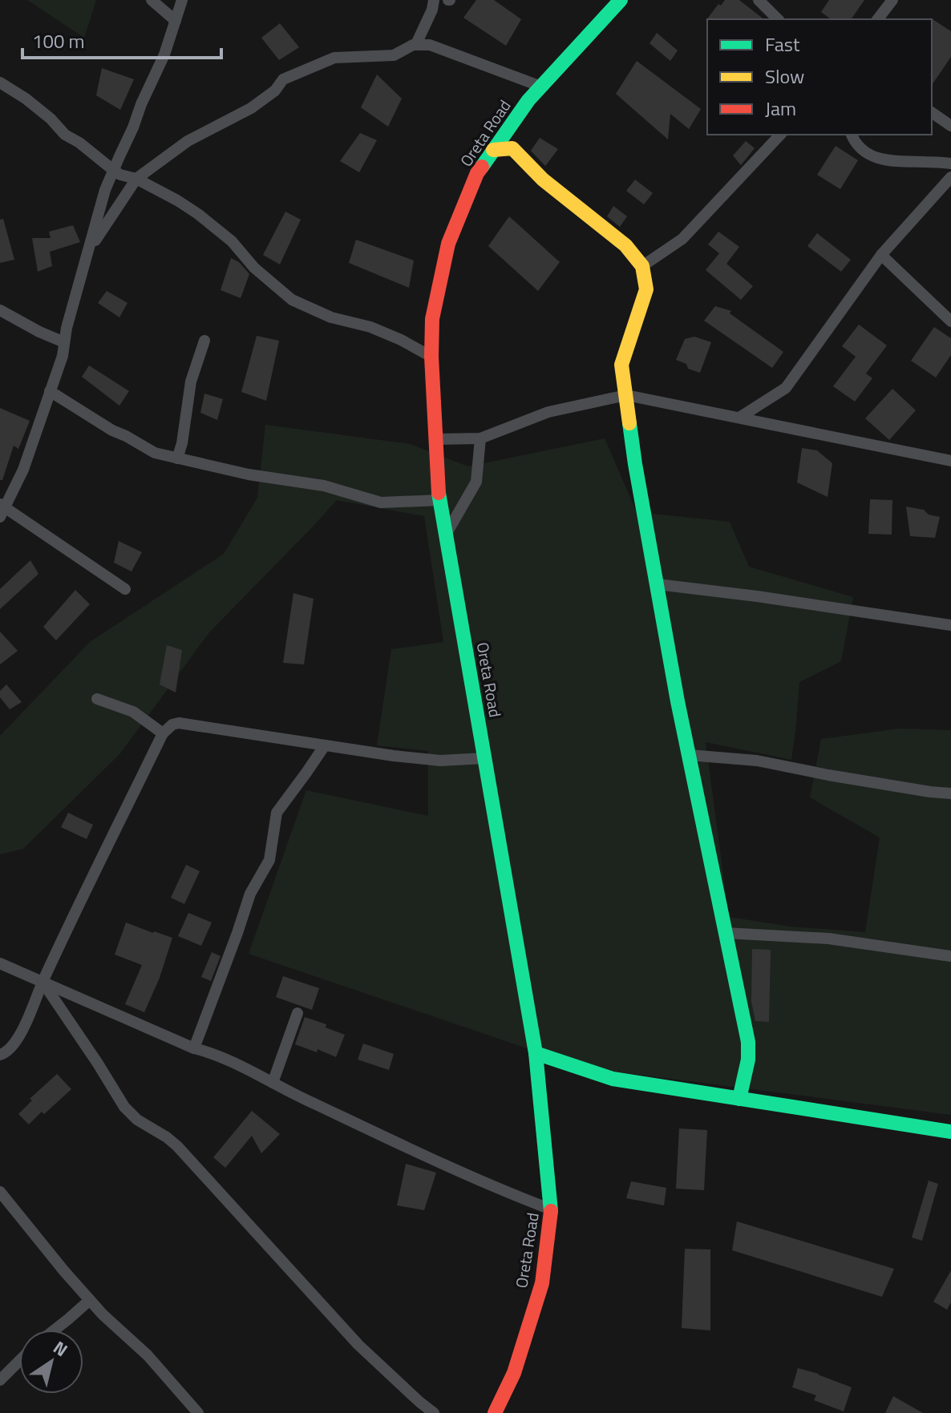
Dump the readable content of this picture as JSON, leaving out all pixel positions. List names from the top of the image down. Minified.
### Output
{"streets":{"street":["Oreta Road"]},"legend":["Fast","Slow","Jam"],"scale_bar":"100 m","north":"top right"}
